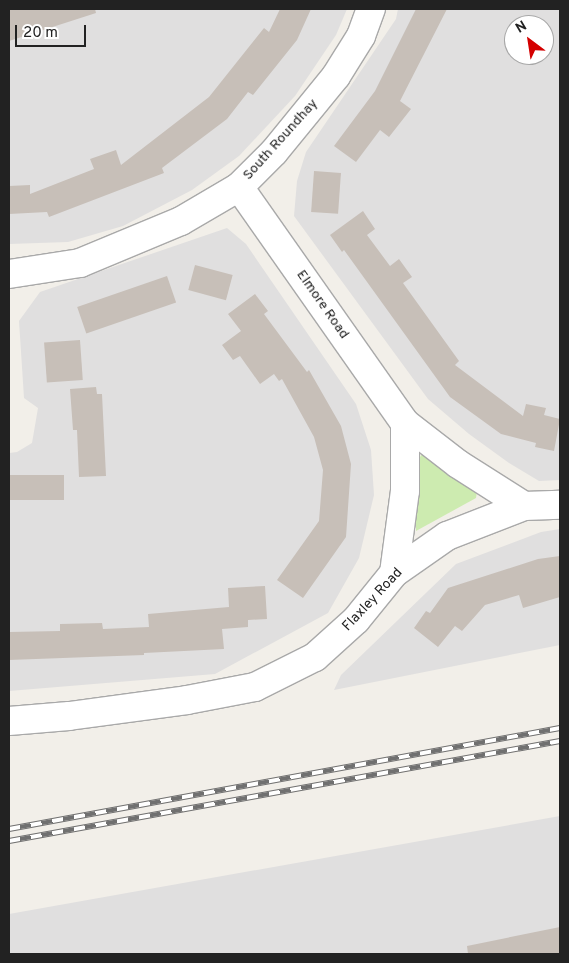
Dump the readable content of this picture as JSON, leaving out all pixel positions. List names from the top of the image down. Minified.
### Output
{"streets":{"street":["South Roundhay","Elmore Road","Flaxley Road"]},"crossings":[["South Roundhay","Elmore Road"],["Elmore Road","Flaxley Road"]],"scale_bar":"20 m","north":"top left"}
